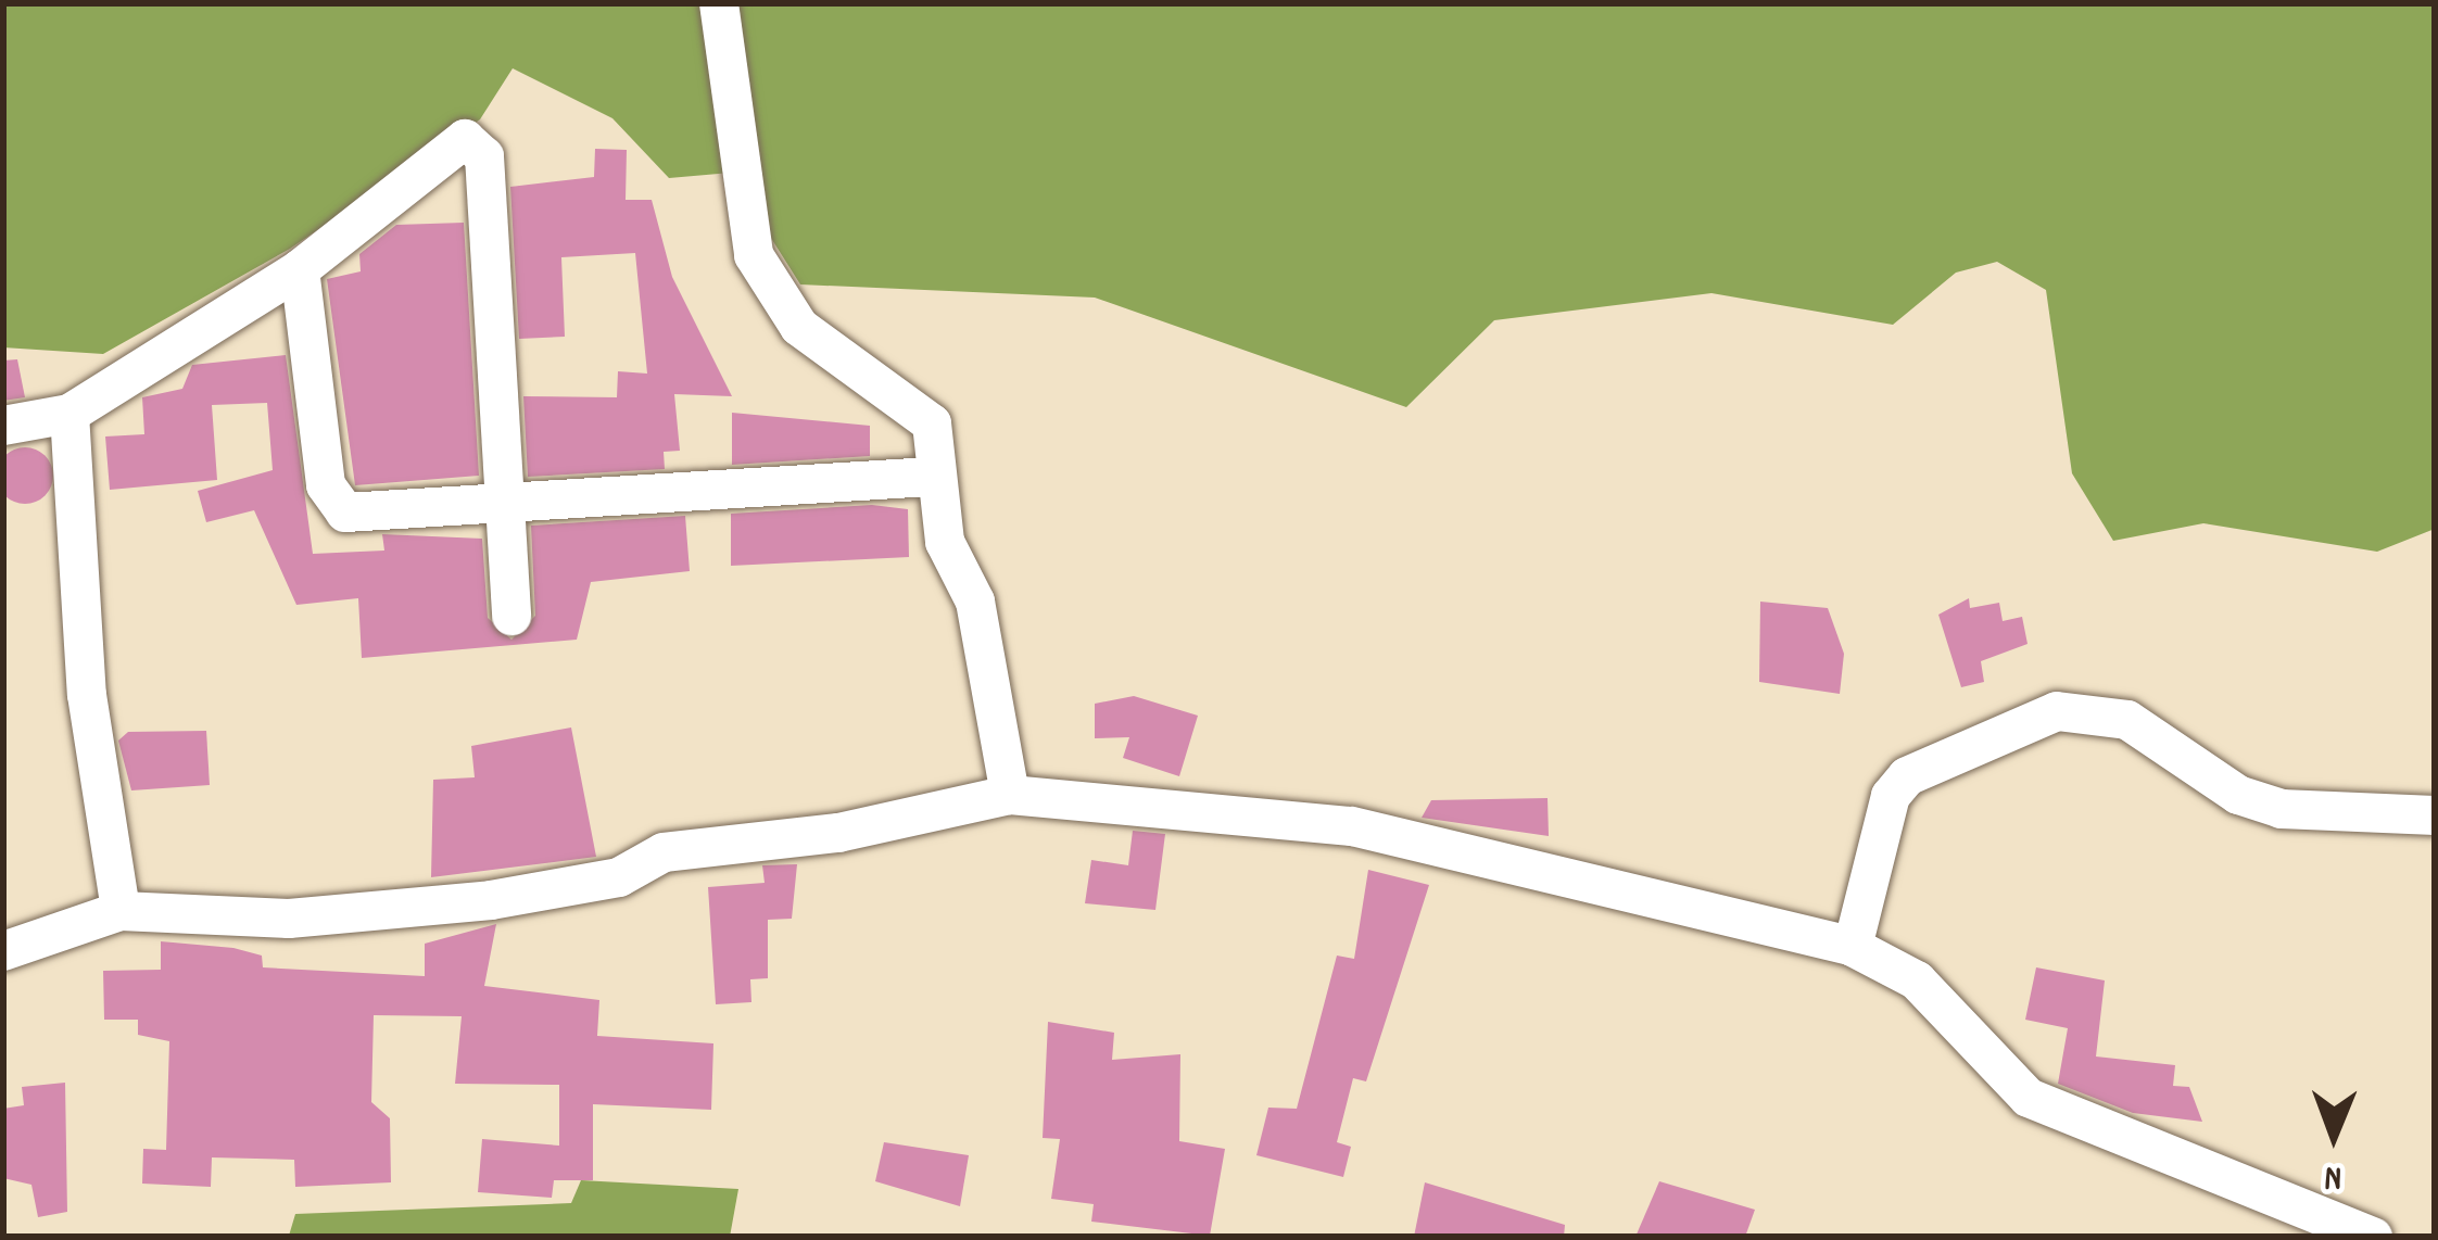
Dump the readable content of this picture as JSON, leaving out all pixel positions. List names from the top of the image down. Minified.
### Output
{"north":"bottom"}
